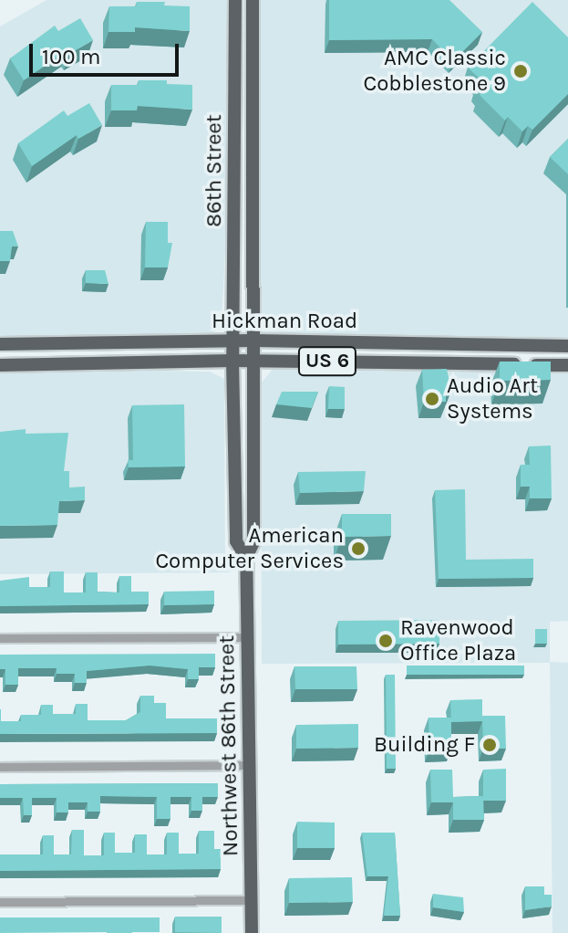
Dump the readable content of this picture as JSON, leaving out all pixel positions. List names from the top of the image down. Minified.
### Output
{"streets":{"main road":["86th Street","Hickman Road","US 6","Northwest 86th Street"]},"crossings":[["86th Street","Hickman Road"],["86th Street","Northwest 86th Street"],["Hickman Road","Northwest 86th Street"]],"places":["AMC Classic Cobblestone 9","Audio Art Systems","American Computer Services","Ravenwood Office Plaza","Building F"],"scale_bar":"100 m"}
